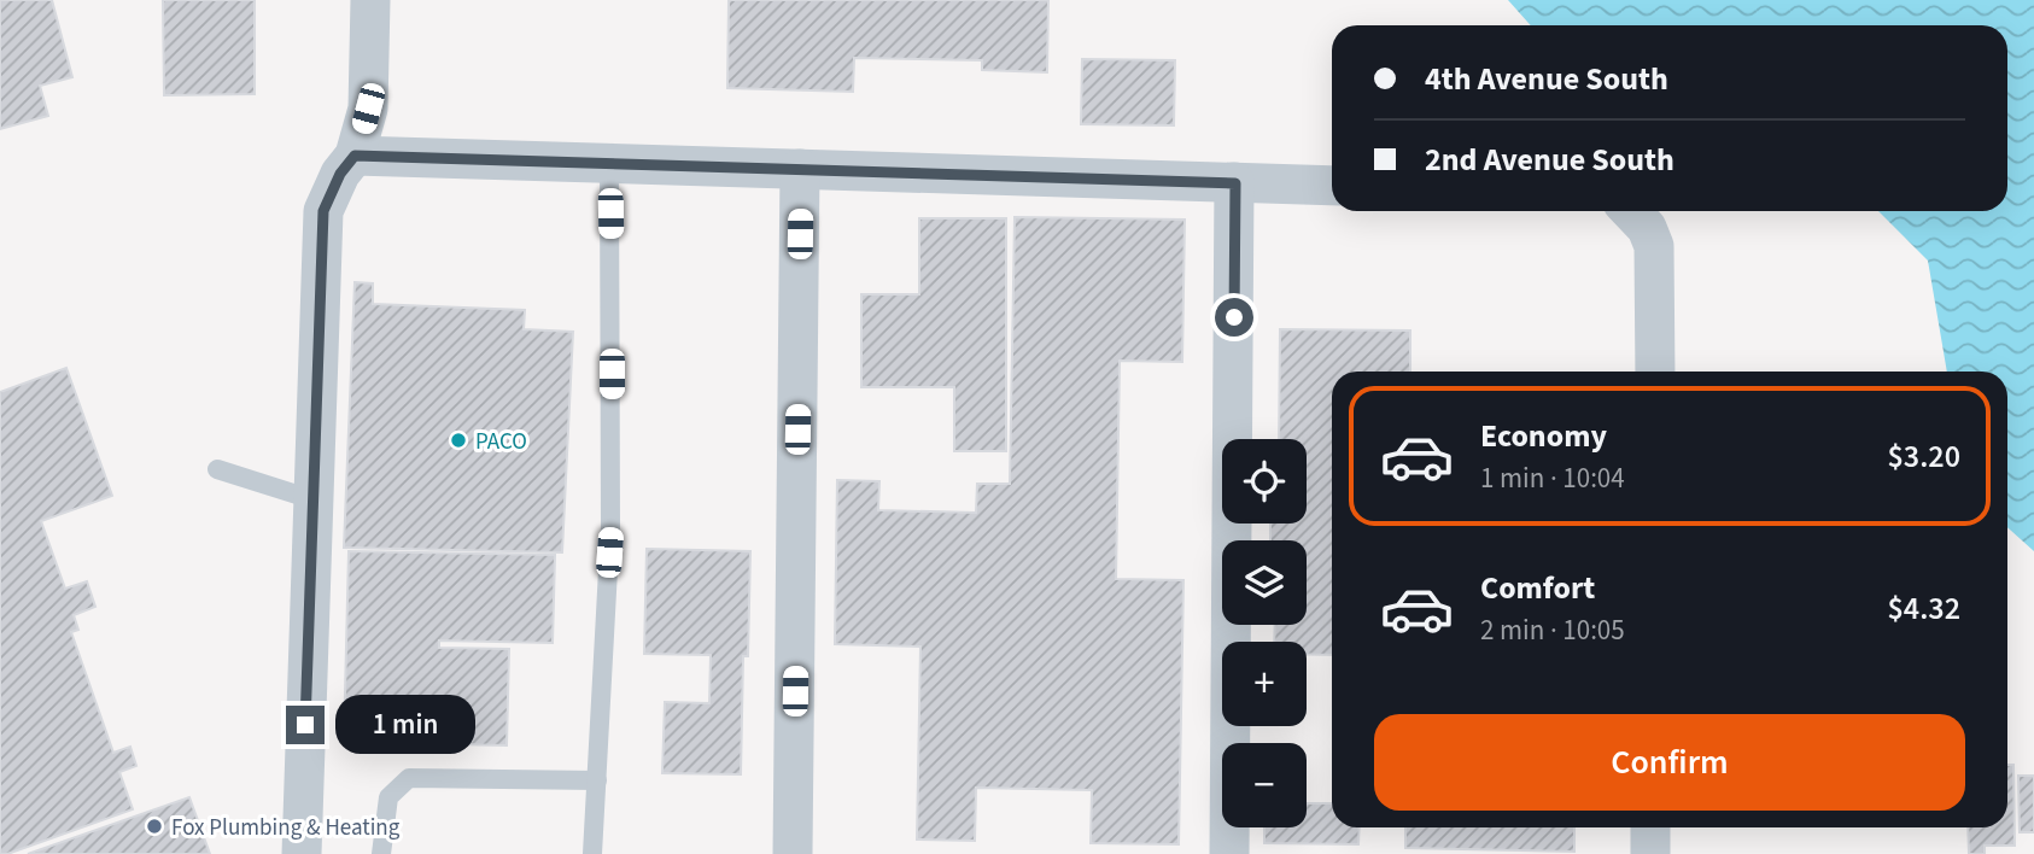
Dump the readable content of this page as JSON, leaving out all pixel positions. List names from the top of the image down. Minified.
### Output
{"places":["PACO","Fox Plumbing & Heating"],"page":{"banner":["4th Avenue South","2nd Avenue South"],"list":[{"name":"Economy","note":"1 min · 10:04","value":"$3.20"},{"name":"Comfort","note":"2 min · 10:05","value":"$4.32"}],"map_buttons":["+","−"],"bubble":"1 min","buttons":"Confirm"}}
